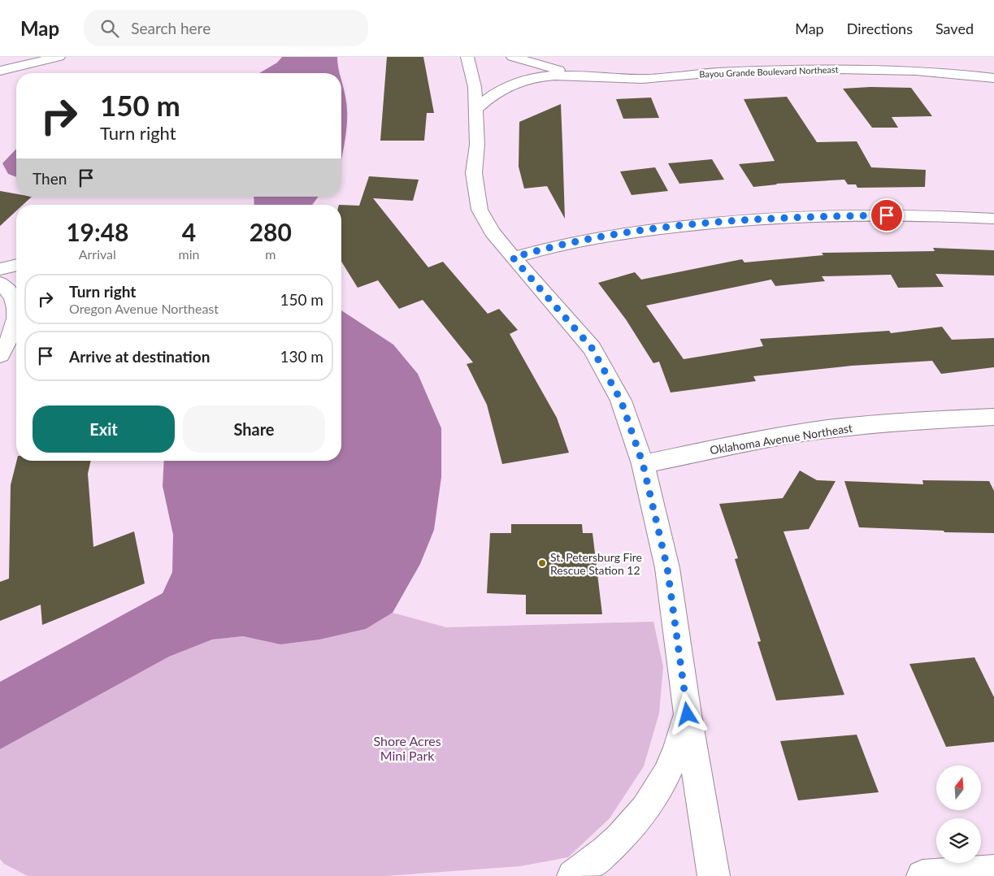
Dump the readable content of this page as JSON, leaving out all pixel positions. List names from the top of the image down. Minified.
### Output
{"streets":{"street":["Bayou Grande Boulevard Northeast","Oklahoma Avenue Northeast"]},"parks":["Shore Acres Mini Park"],"places":["St. Petersburg Fire Rescue Station 12"],"north":"top","page":{"header":"Map","search":"Search here","nav":["Map","Directions","Saved"],"turn":["150 m","Turn right"],"then":"Then","eta":["19:48","Arrival","4","min","280","m"],"list":[{"name":"Turn right","note":"Oregon Avenue Northeast","value":"150 m"},{"name":"Arrive at destination","value":"130 m"}],"buttons":["Exit","Share"]}}
